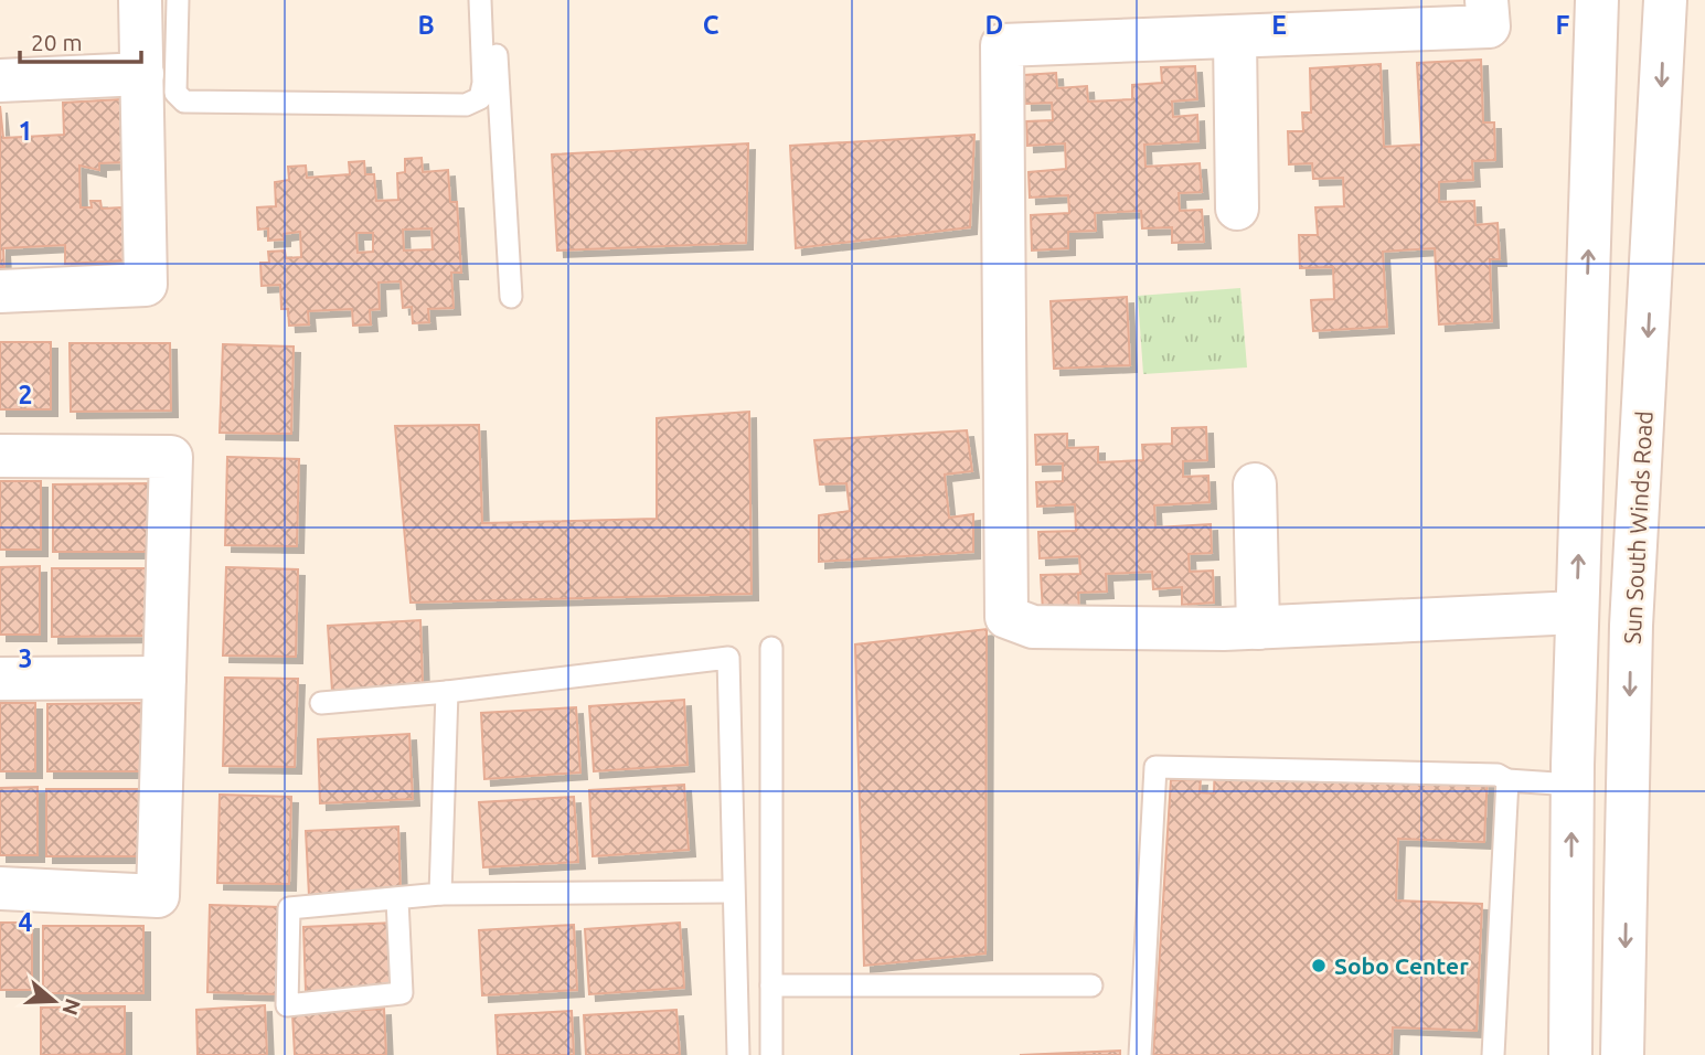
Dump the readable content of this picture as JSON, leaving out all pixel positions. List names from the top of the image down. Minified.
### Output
{"streets":{"street":["Sun South Winds Road"]},"places":["Sobo Center"],"scale_bar":"20 m","north":"right","grid":{"columns":["B","C","D","E","F"],"rows":["1","2","3","4"]}}
